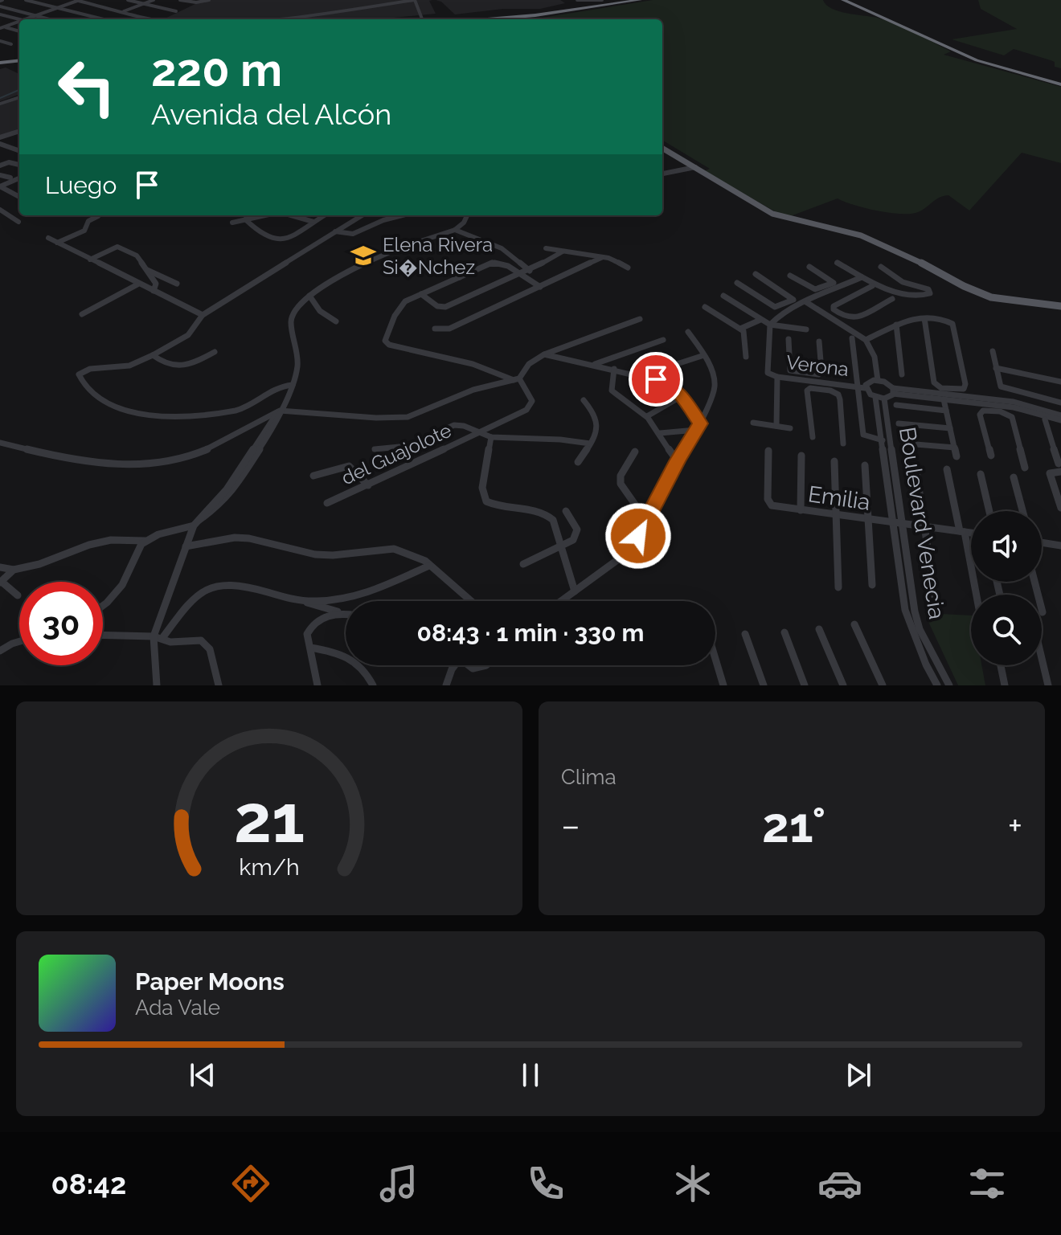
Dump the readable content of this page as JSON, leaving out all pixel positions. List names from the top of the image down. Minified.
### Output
{"streets":{"street":["Verona","del Guajolote","Emilia","Boulevard Venecia"]},"crossings":[["Emilia","Boulevard Venecia"]],"places":{"school or university":["Elena Rivera Si�Nchez"]},"page":{"turn":["220 m","Avenida del Alcón"],"then":"Luego","limit":"30","trip":"08:43 · 1 min · 330 m","tile":"Clima","heat":["−","21°","+"],"song":["Paper Moons","Ada Vale"],"tabs":"08:42","gauge":["21","km/h"]}}
